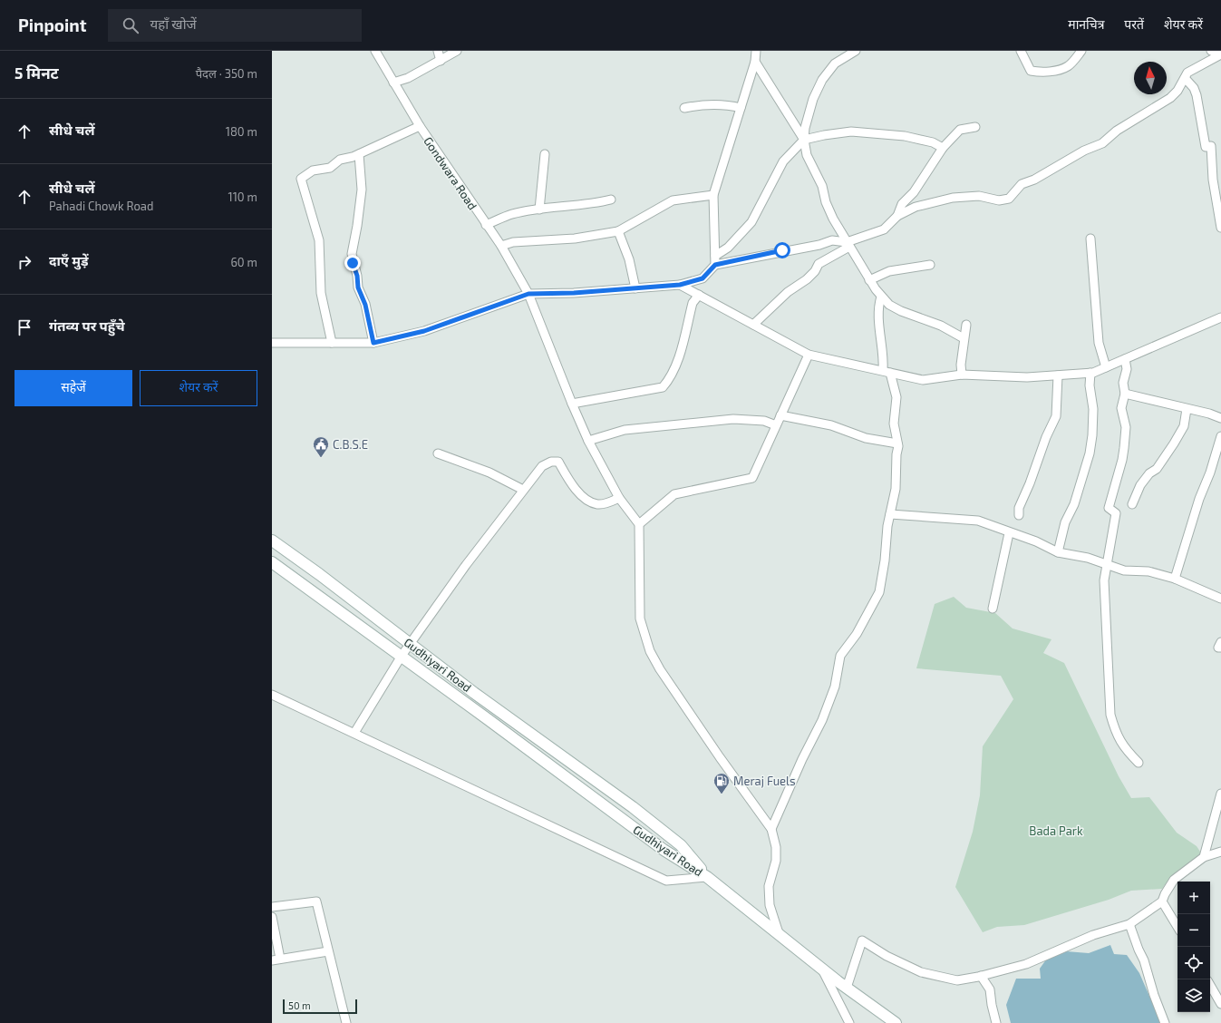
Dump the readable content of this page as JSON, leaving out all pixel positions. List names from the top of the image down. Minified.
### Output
{"streets":{"street":["Gondwara Road","Gudhiyari Road"]},"parks":["Bada Park"],"places":{"public building":["C.B.S.E"],"fuel station":["Meraj Fuels"]},"scale_bar":"50 m","north":"top","page":{"header":"Pinpoint","search":"यहाँ खोजें","nav":["मानचित्र","परतें","शेयर करें"],"heading":["5 मिनट","पैदल · 350 m"],"list":[["सीधे चलें","180 m"],["सीधे चलें","Pahadi Chowk Road","110 m"],["दाएँ मुड़ें","60 m"],"गंतव्य पर पहुँचे"],"buttons":["सहेजें","शेयर करें"],"map_buttons":["+","−"],"scale":"50 m"}}
